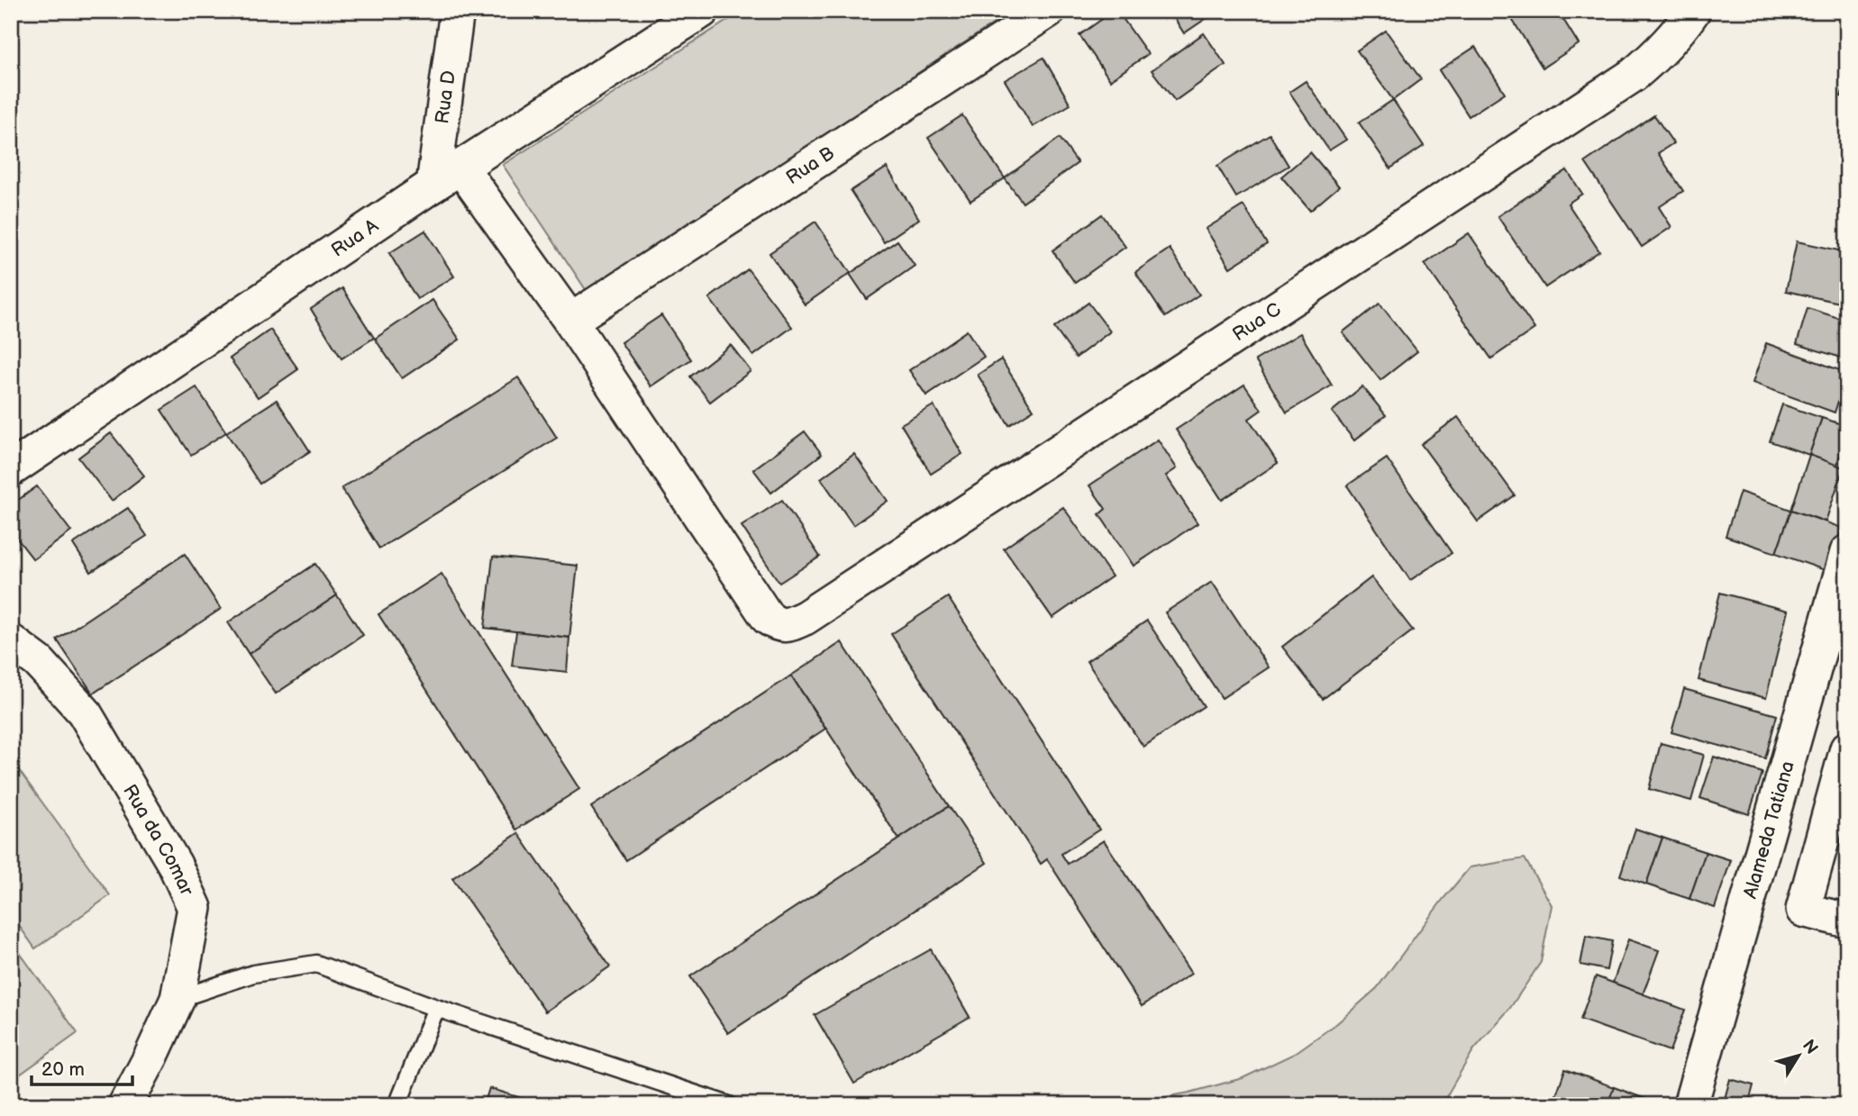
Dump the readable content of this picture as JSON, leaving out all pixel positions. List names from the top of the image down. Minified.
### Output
{"streets":{"street":["Rua D","Rua B","Rua A","Rua C","Alameda Tatiana","Rua da Comar"]},"crossings":[["Rua D","Rua A"],["Rua B","Rua C"]],"scale_bar":"20 m","north":"top right"}
